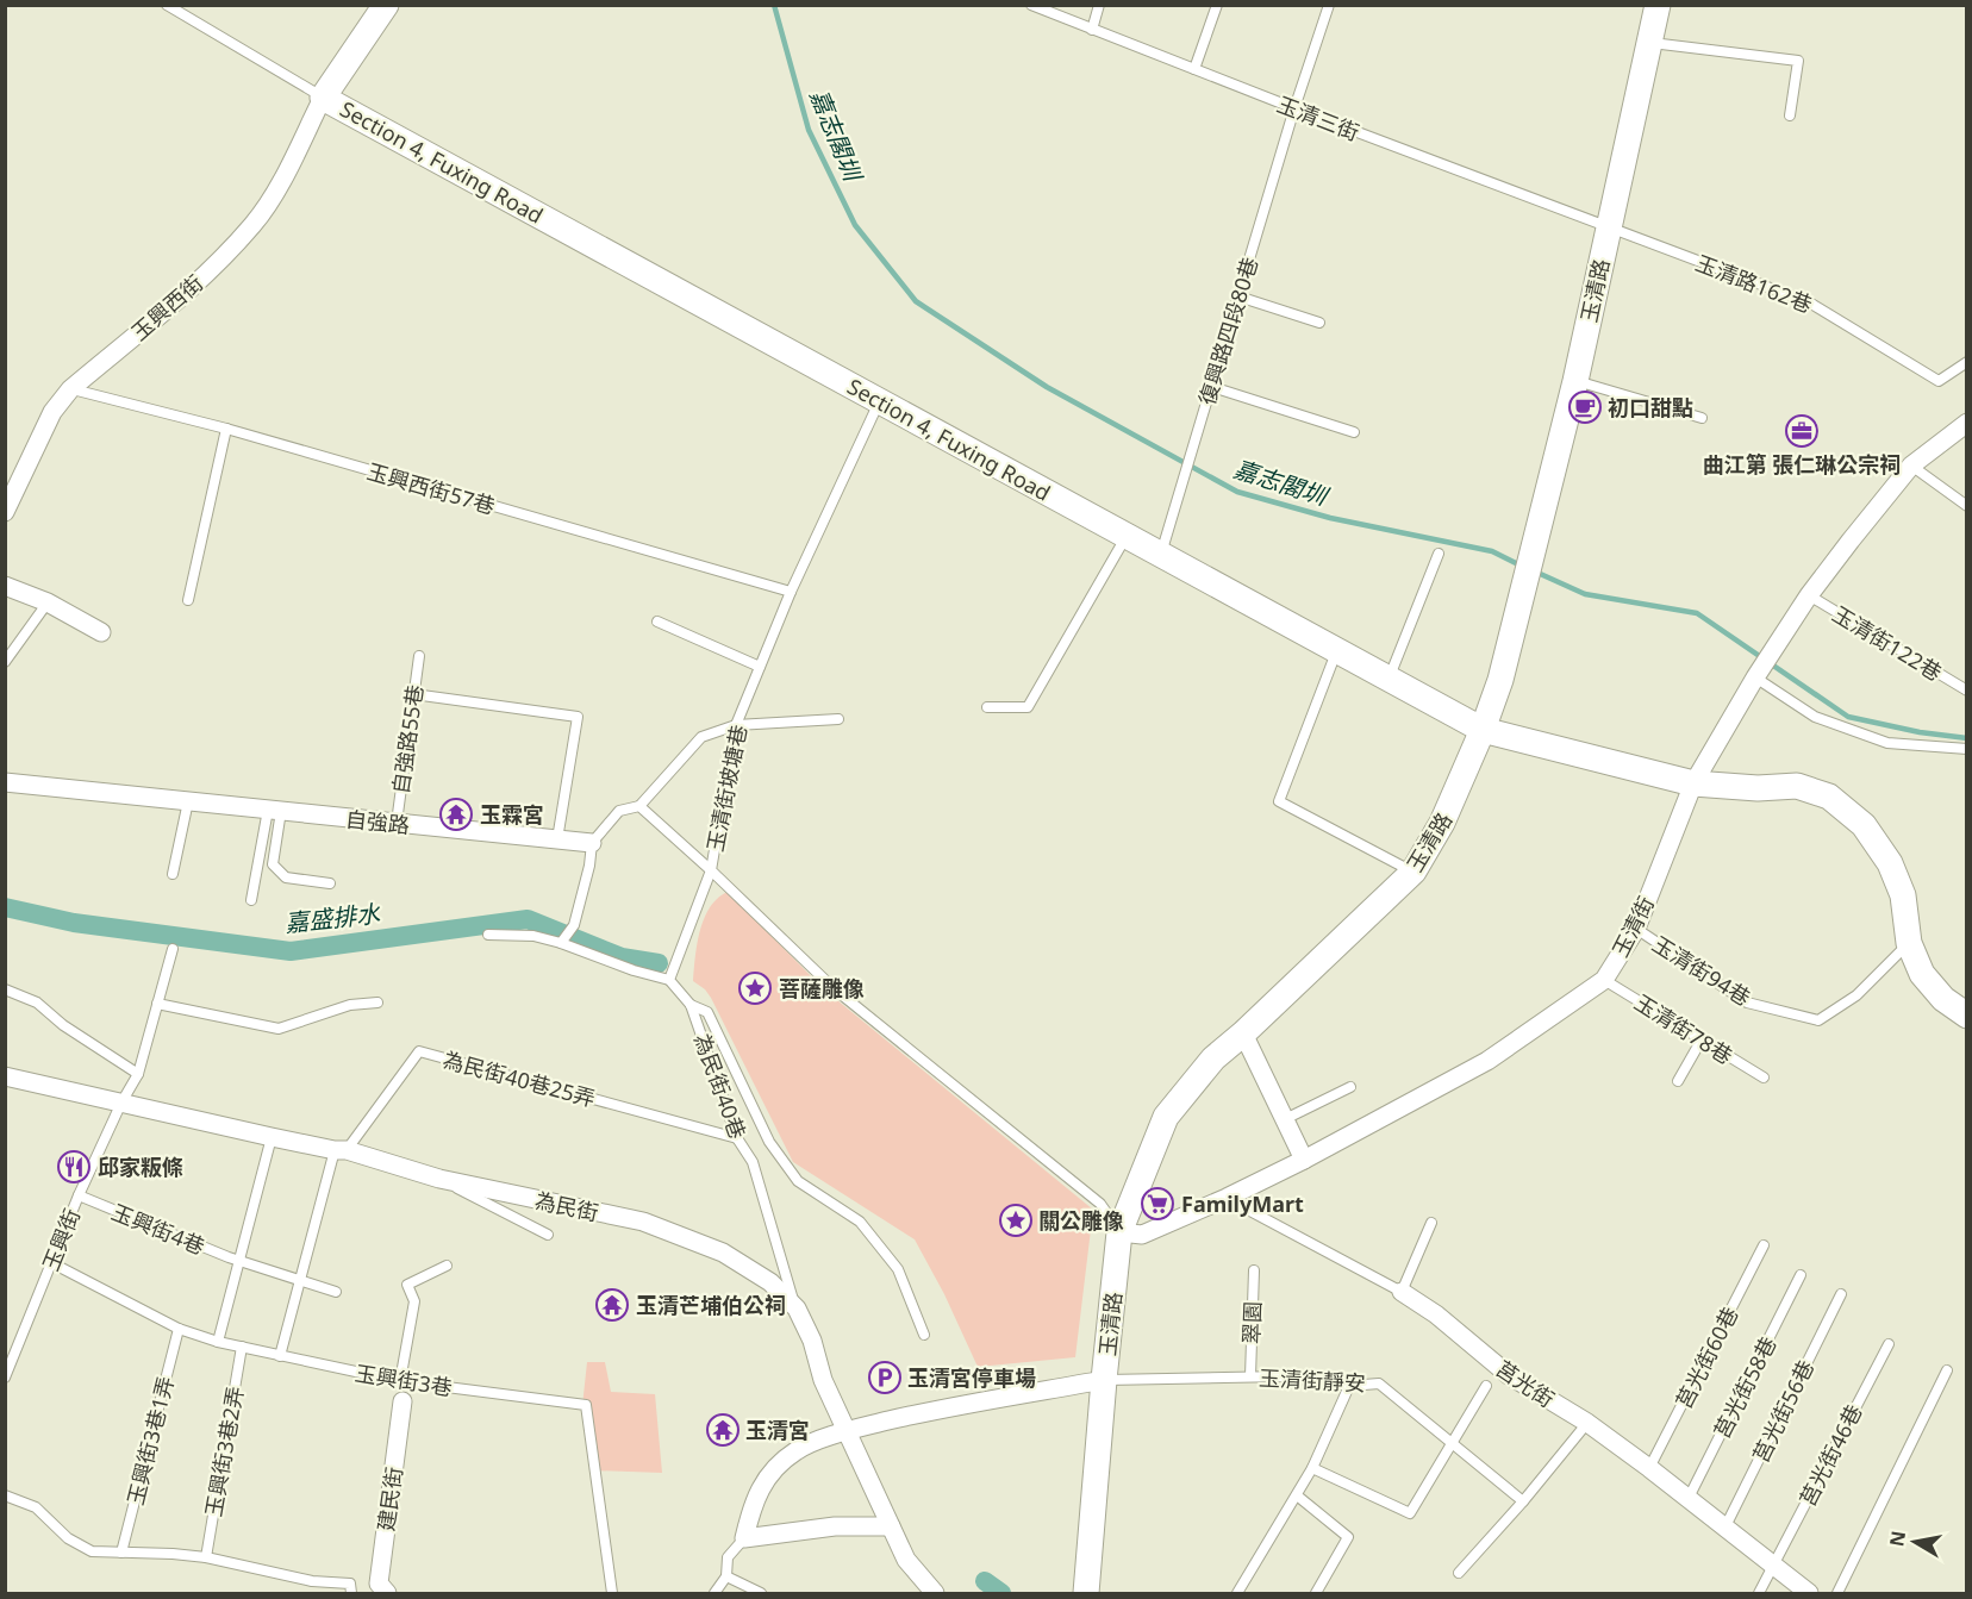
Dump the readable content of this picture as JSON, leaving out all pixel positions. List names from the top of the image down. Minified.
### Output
{"streets":{"street":["Section 4, Fuxing Road","玉清路","玉興西街","自強路","玉清街","為民街","莒光街","建民街"],"lane":["玉清三街","玉清路162巷","復興路四段80巷","玉興西街57巷","玉清街122巷","自強路55巷","玉清街坡塘巷","玉清街94巷","玉清街78巷","為民街40巷25弄","為民街40巷","玉興街4巷","玉興街","翠園","莒光街60巷","玉興街3巷","玉清街靜安","莒光街58巷","莒光街56巷","玉興街3巷1弄","玉興街3巷2弄","莒光街46巷"]},"crossings":[["玉清三街","玉清路162巷"],["玉清三街","玉清路"],["玉清三街","復興路四段80巷"],["Section 4, Fuxing Road","玉清路"],["Section 4, Fuxing Road","玉興西街"],["Section 4, Fuxing Road","復興路四段80巷"],["Section 4, Fuxing Road","玉清街坡塘巷"],["Section 4, Fuxing Road","玉清街"],["Section 4, Fuxing Road","玉清街94巷"],["玉清路162巷","玉清路"],["玉清路","玉清街坡塘巷"],["玉清路","玉清街"],["玉清路","玉清街靜安"],["玉興西街","玉興西街57巷"],["玉興西街57巷","玉清街坡塘巷"],["玉清街122巷","玉清街"],["自強路55巷","自強路"],["玉清街坡塘巷","玉清街"],["玉清街","玉清街94巷"],["玉清街","玉清街78巷"],["玉清街","莒光街"],["為民街40巷25弄","為民街40巷"],["為民街40巷25弄","為民街"],["為民街40巷","為民街"],["為民街","玉興街"],["玉興街4巷","玉興街"],["玉興街","玉興街3巷"],["翠園","玉清街靜安"],["莒光街60巷","莒光街"],["玉興街3巷","玉興街3巷1弄"],["玉興街3巷","玉興街3巷2弄"],["莒光街","莒光街58巷"],["莒光街","莒光街56巷"],["莒光街","莒光街46巷"]],"water":["嘉志閣圳","嘉盛排水"],"places":{"cafe":["初口甜點"],"office":["曲江第 張仁琳公宗祠"],"temple":["玉霖宮","玉清芒埔伯公祠","玉清宮"],"place":["菩薩雕像","關公雕像"],"restaurant":["邱家粄條"],"supermarket":["FamilyMart"],"parking":["玉清宮停車場"]},"north":"left"}
